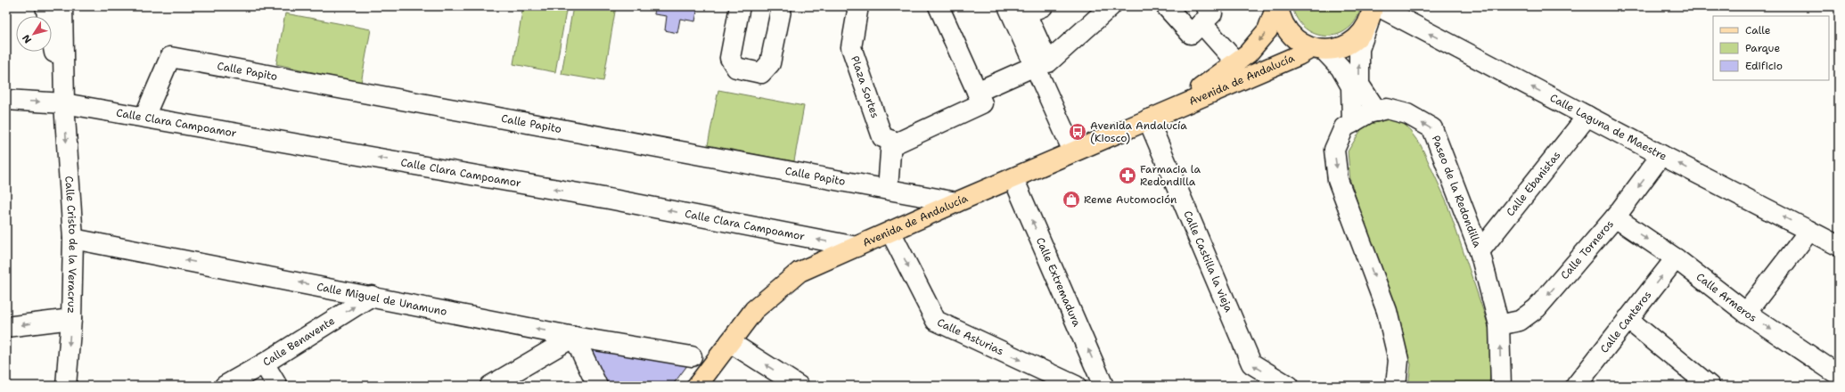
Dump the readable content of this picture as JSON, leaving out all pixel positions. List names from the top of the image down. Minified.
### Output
{"streets":{"main road":["Avenida de Andalucía"],"street":["Calle Papito","Plaza Sortes","Calle Clara Campoamor","Calle Laguna de Maestre","Calle Ebanistas","Paseo de la Redondilla","Calle Cristo de la Veracruz","Calle Torneros","Calle Castilla la vieja","Calle Extremadura","Calle Armeros","Calle Miguel de Unamuno","Calle Canteros","Calle Asturias","Calle Benavente"]},"crossings":[["Calle Papito","Avenida de Andalucía"],["Calle Papito","Calle Clara Campoamor"],["Avenida de Andalucía","Calle Clara Campoamor"],["Avenida de Andalucía","Calle Castilla la vieja"],["Avenida de Andalucía","Calle Extremadura"],["Avenida de Andalucía","Calle Asturias"],["Calle Clara Campoamor","Calle Cristo de la Veracruz"],["Calle Laguna de Maestre","Calle Ebanistas"],["Calle Laguna de Maestre","Calle Torneros"],["Calle Ebanistas","Paseo de la Redondilla"],["Paseo de la Redondilla","Calle Torneros"],["Calle Cristo de la Veracruz","Calle Miguel de Unamuno"],["Calle Torneros","Calle Armeros"],["Calle Armeros","Calle Canteros"],["Calle Miguel de Unamuno","Calle Benavente"]],"one_way":["Calle Clara Campoamor","Calle Laguna de Maestre","Calle Cristo de la Veracruz","Calle Castilla la vieja","Calle Extremadura","Calle Armeros","Calle Miguel de Unamuno","Calle Canteros","Calle Asturias","Calle Benavente"],"places":{"bus stop":["Avenida Andalucía (Kiosco)"],"pharmacy":["Farmacia la Redondilla"],"shop":["Reme Automoción"]},"legend":["Calle","Parque","Edificio"],"north":"bottom left"}
